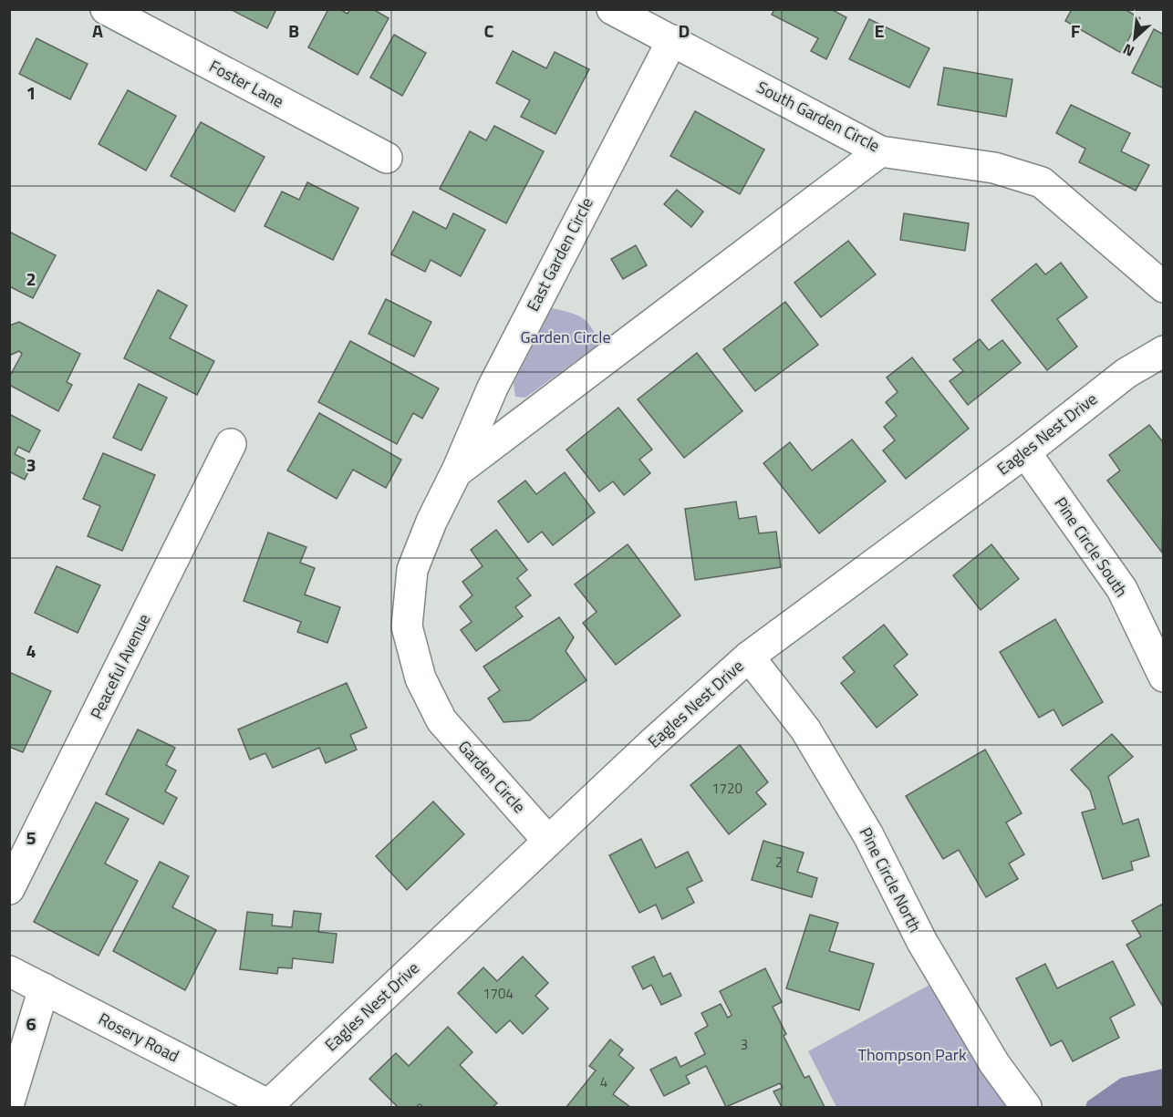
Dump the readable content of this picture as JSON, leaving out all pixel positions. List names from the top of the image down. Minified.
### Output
{"streets":{"street":["Foster Lane","South Garden Circle","East Garden Circle","Eagles Nest Drive","Pine Circle South","Peaceful Avenue","Garden Circle","Pine Circle North","Rosery Road"]},"crossings":[["South Garden Circle","East Garden Circle"],["South Garden Circle","Garden Circle"],["East Garden Circle","Garden Circle"],["Eagles Nest Drive","Pine Circle South"],["Eagles Nest Drive","Garden Circle"],["Eagles Nest Drive","Pine Circle North"],["Eagles Nest Drive","Rosery Road"]],"parks":["Garden Circle","Thompson Park"],"house_numbers":["1720","2","1704","3","4"],"north":"bottom left","grid":{"columns":["A","B","C","D","E","F"],"rows":["1","2","3","4","5","6"]}}
